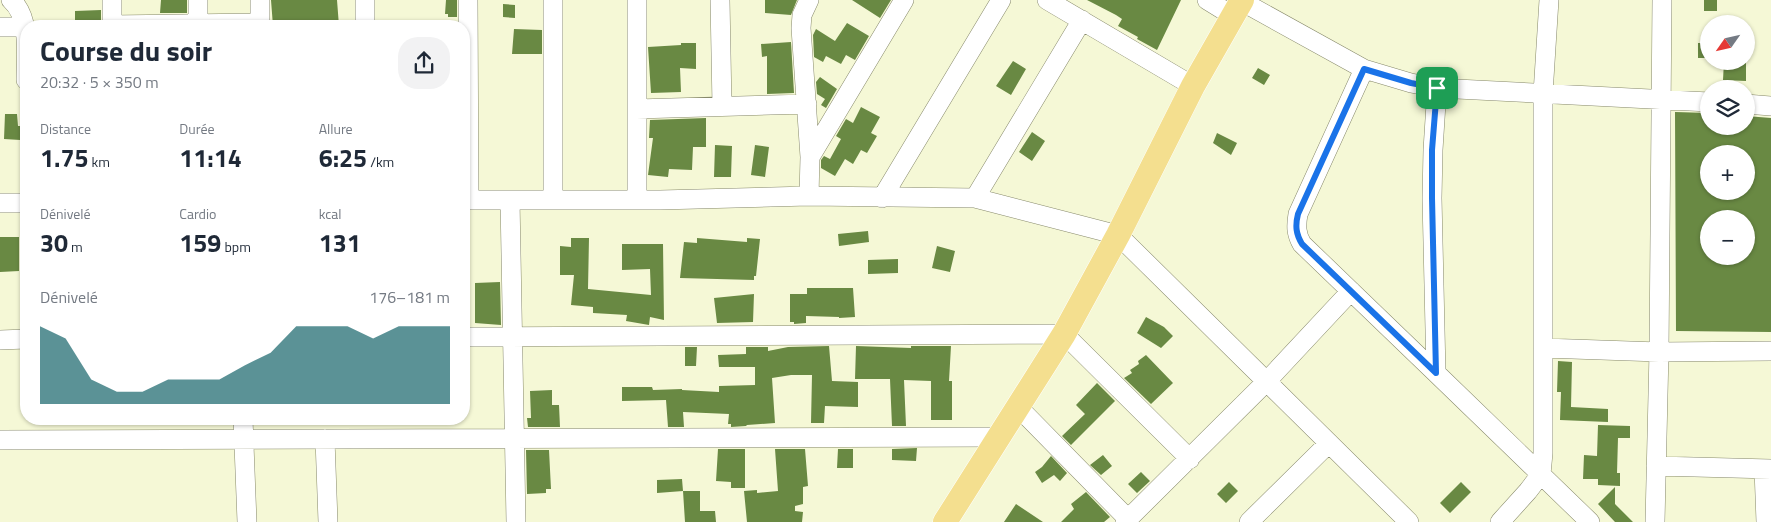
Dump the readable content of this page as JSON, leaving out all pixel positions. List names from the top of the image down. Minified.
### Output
{"north":"bottom left","page":{"map_buttons":["+","−"],"heading":["Course du soir","20:32 · 5 × 350 m"],"stats":[["Distance","1.75 km"],["Durée","11:14"],["Allure","6:25 /km"],["Dénivelé","30 m"],["Cardio","159 bpm"],["kcal","131"]],"chart":["Dénivelé","176–181 m"]}}
